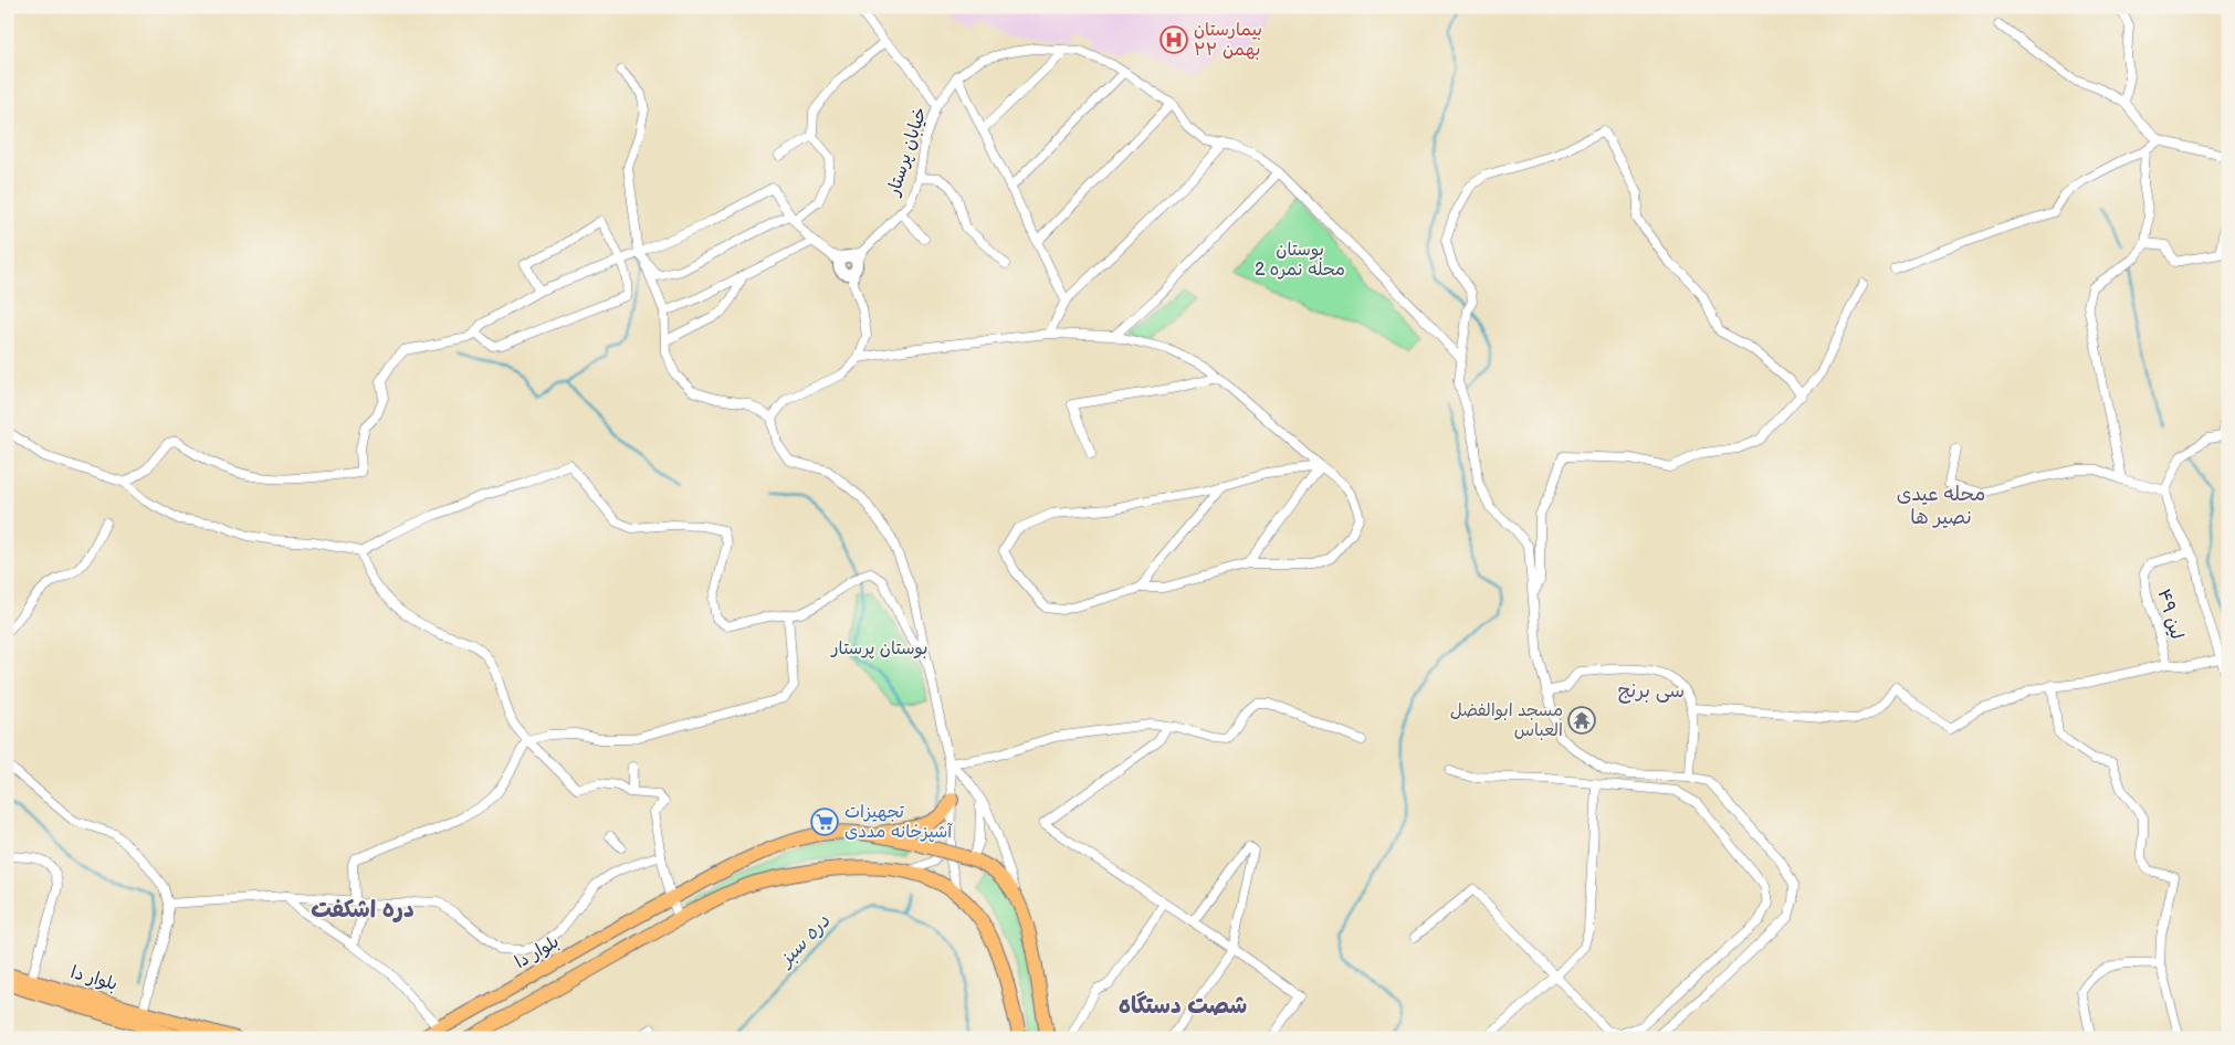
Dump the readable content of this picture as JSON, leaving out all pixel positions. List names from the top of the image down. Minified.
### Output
{"streets":{"main road":["بلوار دا"],"street":["خیابان پرستار","لین ۴۹"]},"districts":["محله عیدی نصیر ها","سی برنج","دره اشکفت","شصت دستگاه"],"water":["دره سبز"],"parks":["بوستان محله نمره 2","بوستان پرستار"],"places":{"hospital":["بیمارستان ۲۲ بهمن"],"temple":["مسجد ابوالفضل العباس"],"supermarket":["تجهیزات آشپزخانه مددی"]}}
